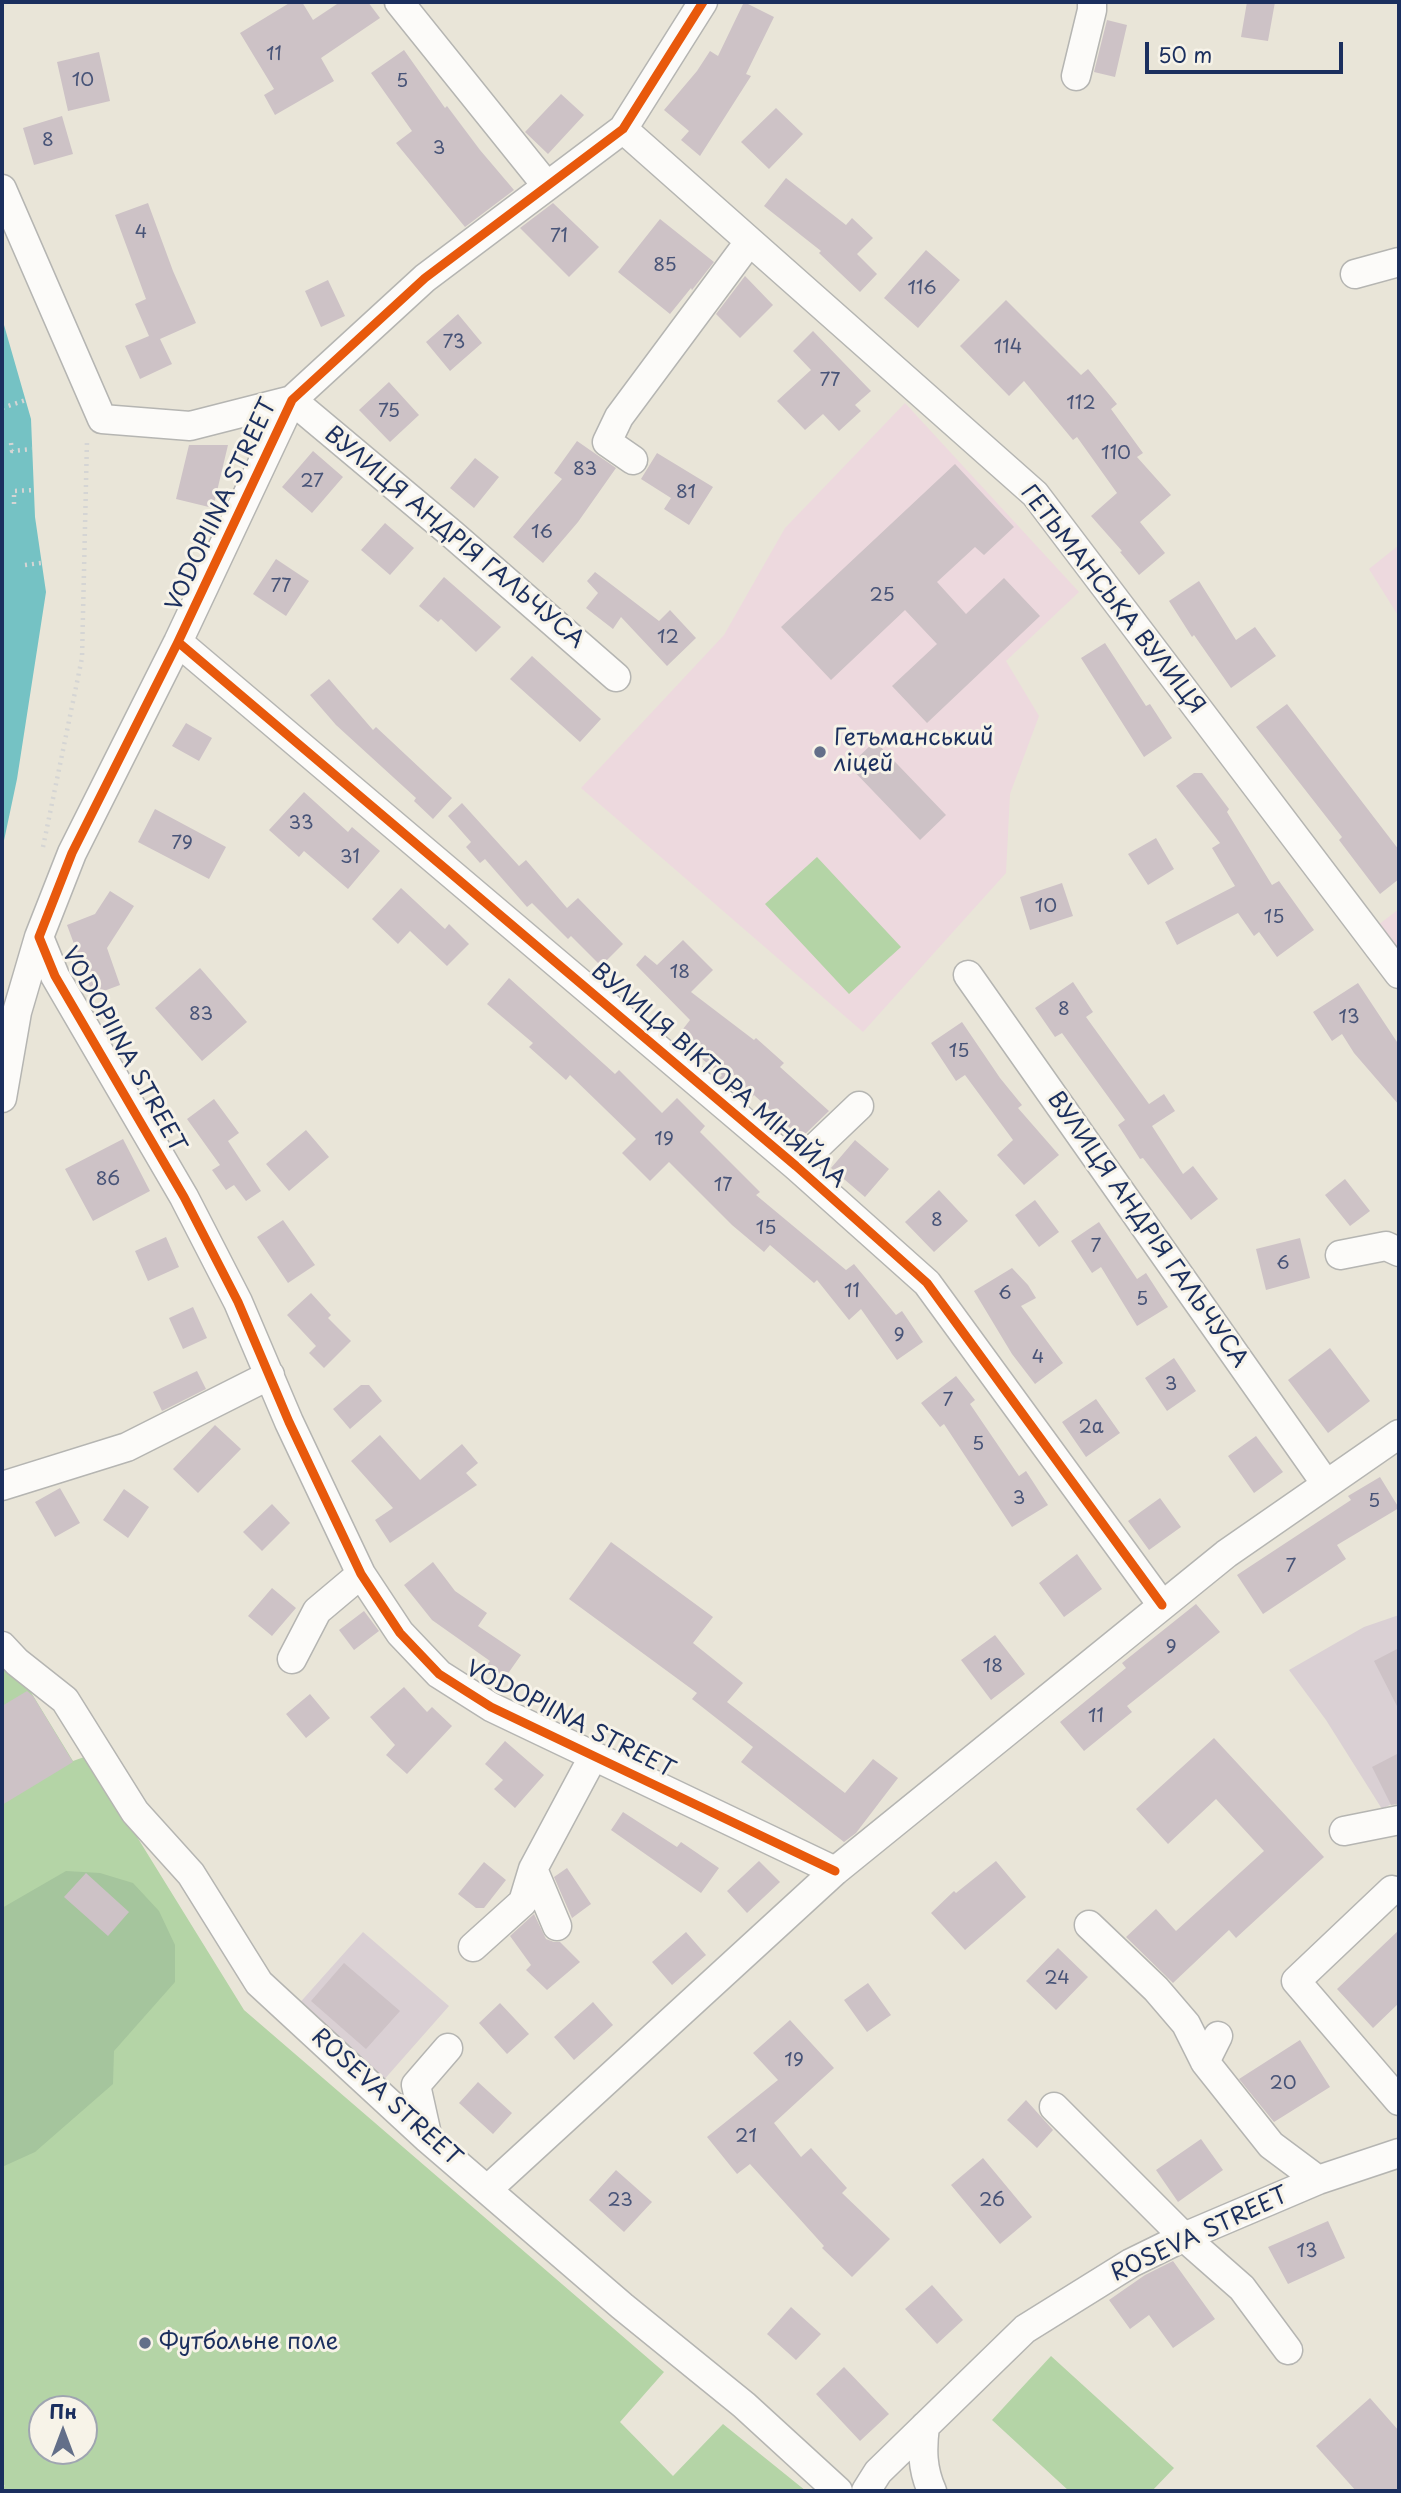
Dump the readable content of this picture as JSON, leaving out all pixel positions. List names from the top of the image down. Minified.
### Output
{"streets":{"street":["VODOPIINA STREET","ВУЛИЦЯ АНДРІЯ ГАЛЬЧУСА","ГЕТЬМАНСЬКА ВУЛИЦЯ","ВУЛИЦЯ ВІКТОРА МІНЯЙЛА","ROSEVA STREET"]},"crossings":[["VODOPIINA STREET","ВУЛИЦЯ АНДРІЯ ГАЛЬЧУСА"],["VODOPIINA STREET","ГЕТЬМАНСЬКА ВУЛИЦЯ"],["VODOPIINA STREET","ВУЛИЦЯ ВІКТОРА МІНЯЙЛА"]],"places":["Гетьманський ліцей","Футбольне поле"],"house_numbers":["11","10","5","8","3","4","71","85","116","73","114","77","112","75","110","83","27","81","16","77","25","12","33","79","31","10","15","18","8","83","13","15","19","86","17","8","15","7","6","11","6","5","9","4","3","7","2а","5","3","5","7","9","18","11","24","19","20","21","23","26","13"],"scale_bar":"50 m","north":"top"}
